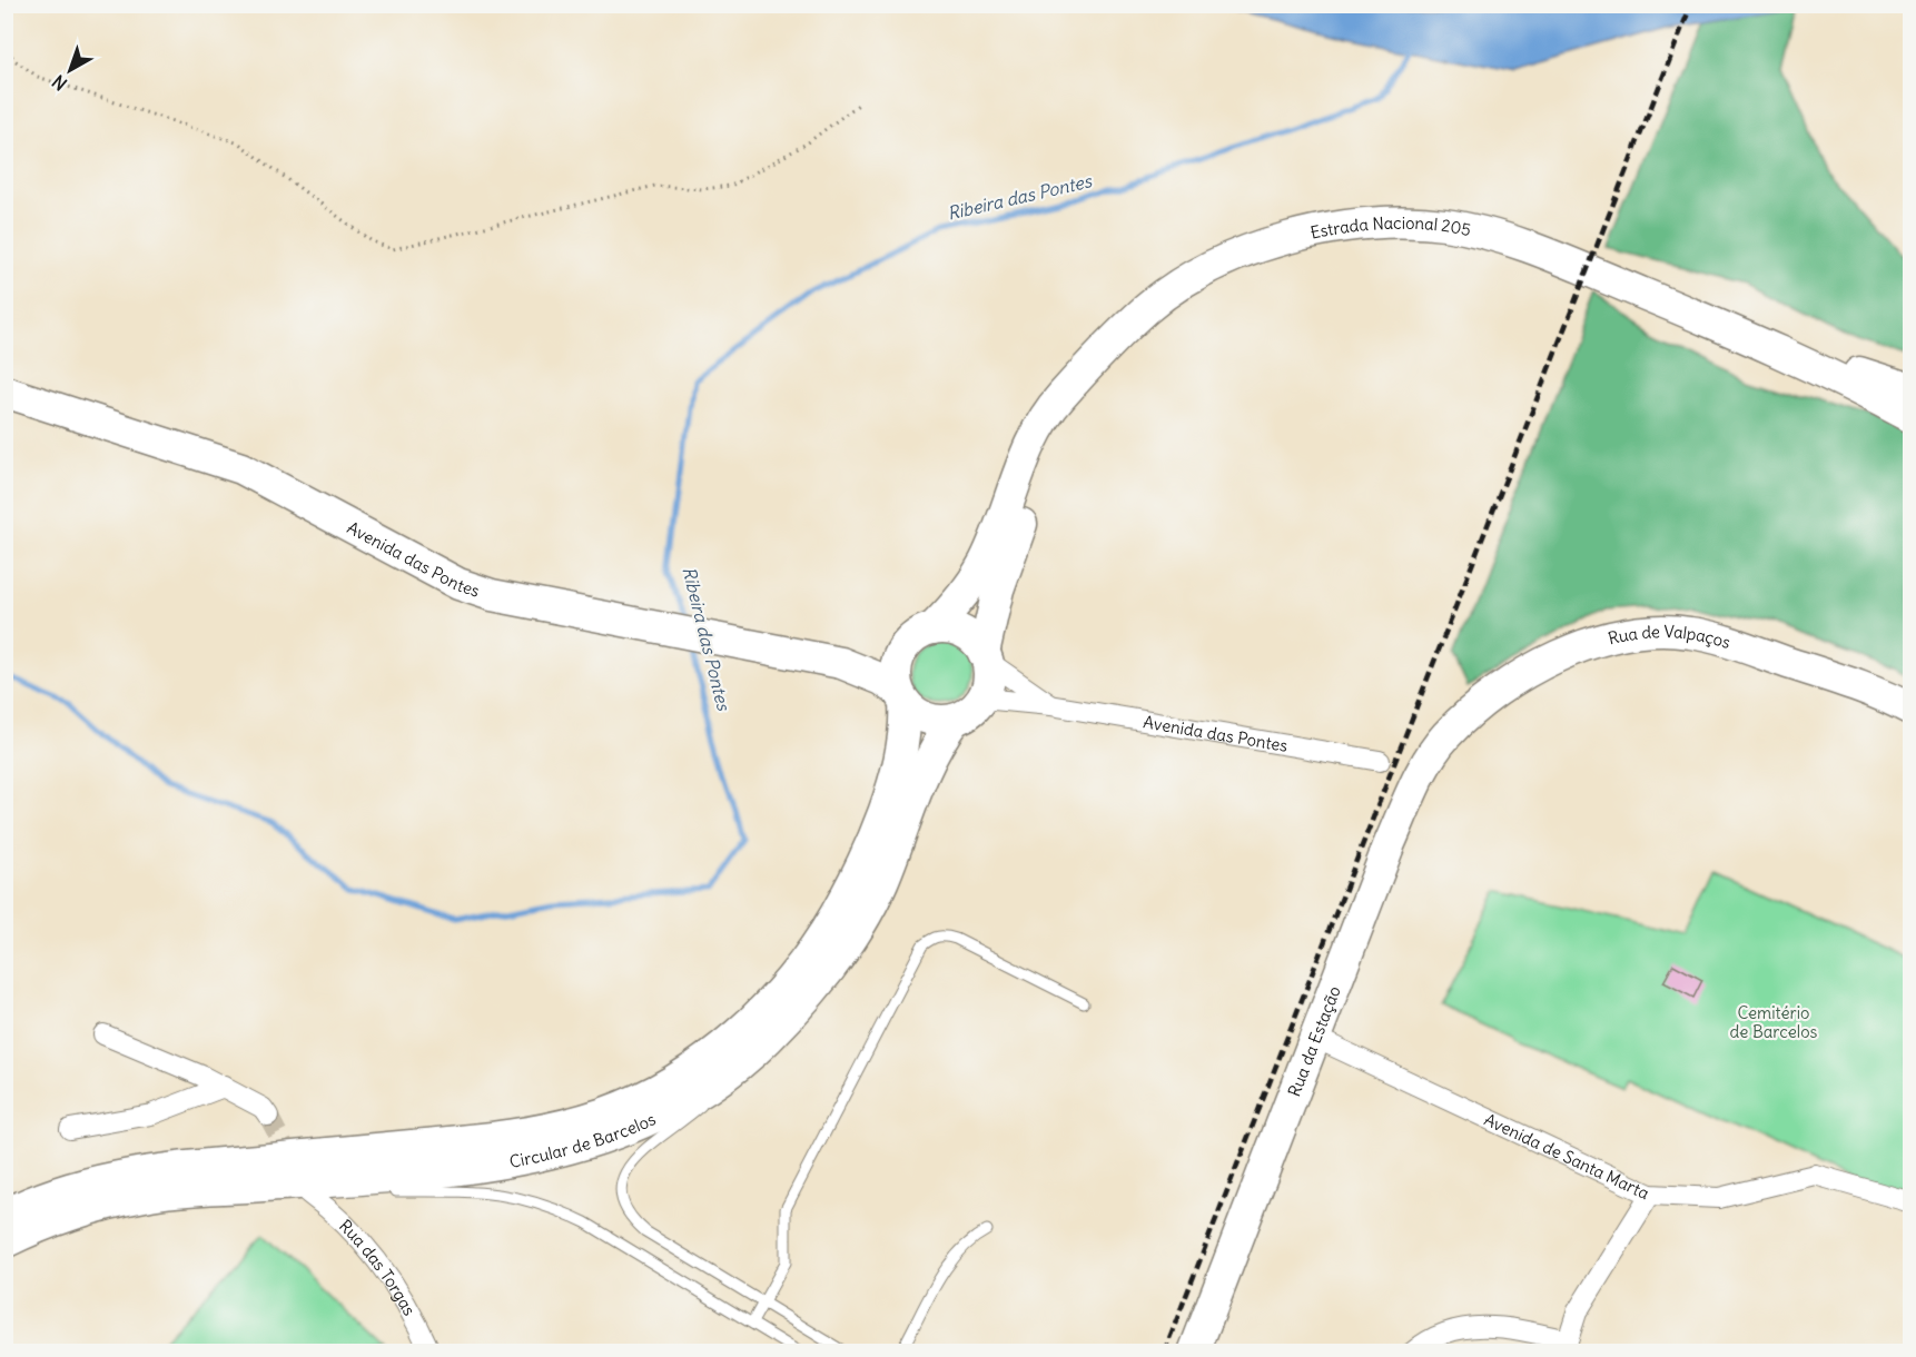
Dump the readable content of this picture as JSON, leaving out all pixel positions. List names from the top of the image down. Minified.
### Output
{"streets":{"main road":["Estrada Nacional 205","Avenida das Pontes","Rua de Valpaços","Rua da Estação","Circular de Barcelos"],"street":["Avenida de Santa Marta","Rua das Torgas"]},"crossings":[["Estrada Nacional 205","Avenida das Pontes"],["Estrada Nacional 205","Circular de Barcelos"],["Avenida das Pontes","Circular de Barcelos"],["Rua de Valpaços","Rua da Estação"],["Rua da Estação","Avenida de Santa Marta"],["Circular de Barcelos","Rua das Torgas"]],"water":["Ribeira das Pontes"],"parks":["Cemitério de Barcelos"],"north":"bottom left"}
